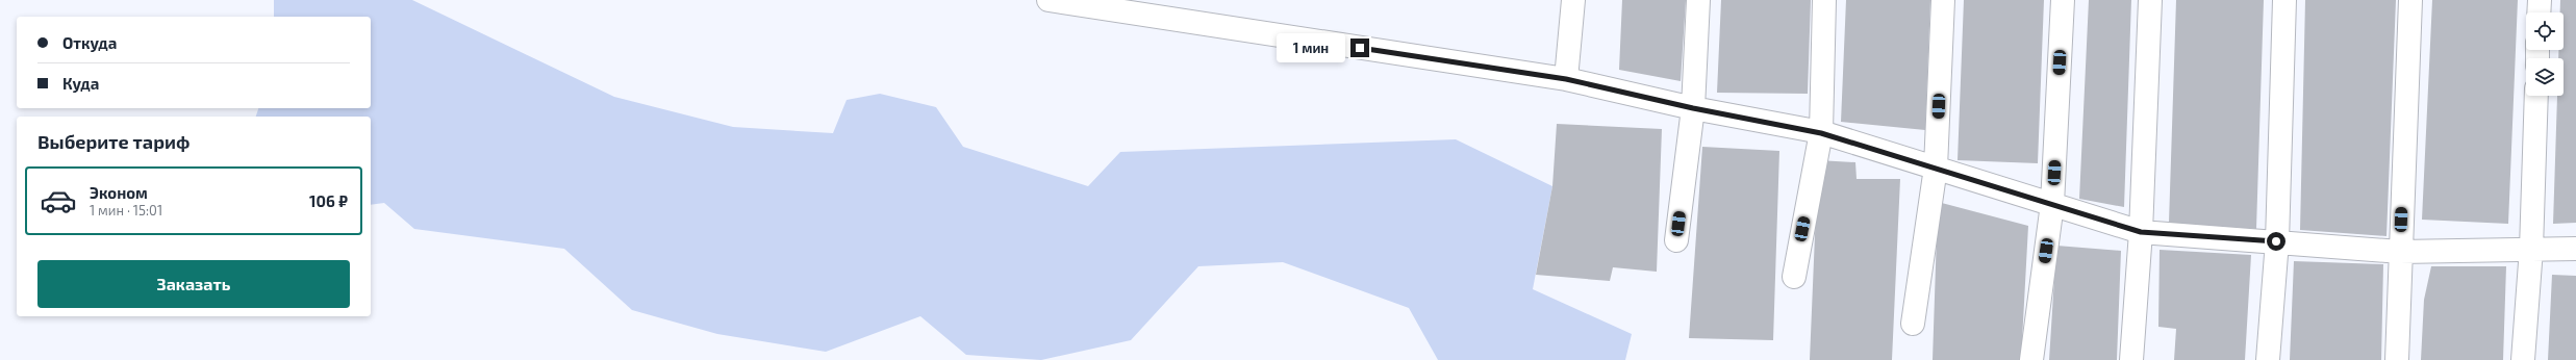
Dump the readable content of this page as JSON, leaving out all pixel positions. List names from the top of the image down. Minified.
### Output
{"page":{"banner":["Откуда","Куда"],"bubble":"1 мин","heading":"Выберите тариф","list":[{"name":"Эконом","note":"1 мин · 15:01","value":"106 ₽"}],"buttons":"Заказать"}}
